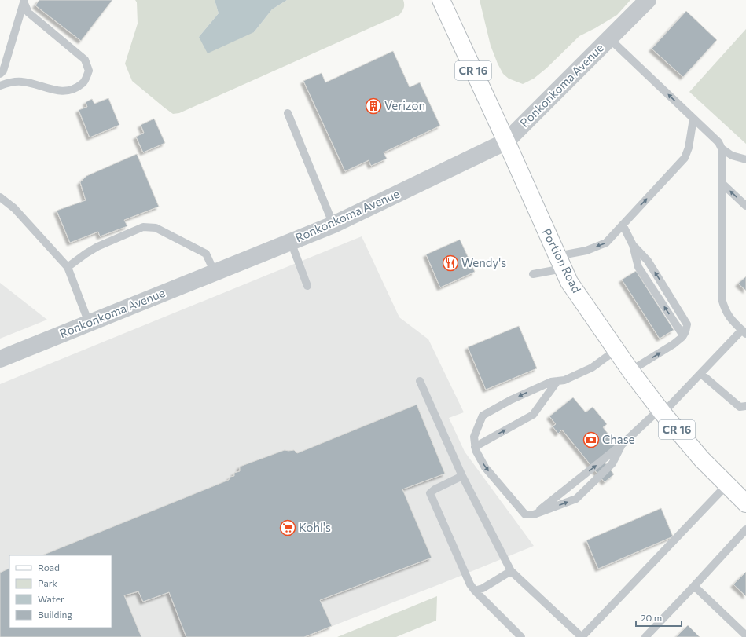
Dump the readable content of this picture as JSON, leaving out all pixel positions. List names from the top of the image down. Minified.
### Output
{"streets":{"main road":["CR 16","Portion Road"],"street":["Ronkonkoma Avenue"]},"crossings":[["Ronkonkoma Avenue","Portion Road"]],"places":{"building":["Verizon"],"restaurant":["Wendy's"],"bank":["Chase"],"supermarket":["Kohl's"]},"legend":["Road","Park","Water","Building"],"scale_bar":"20 m"}
